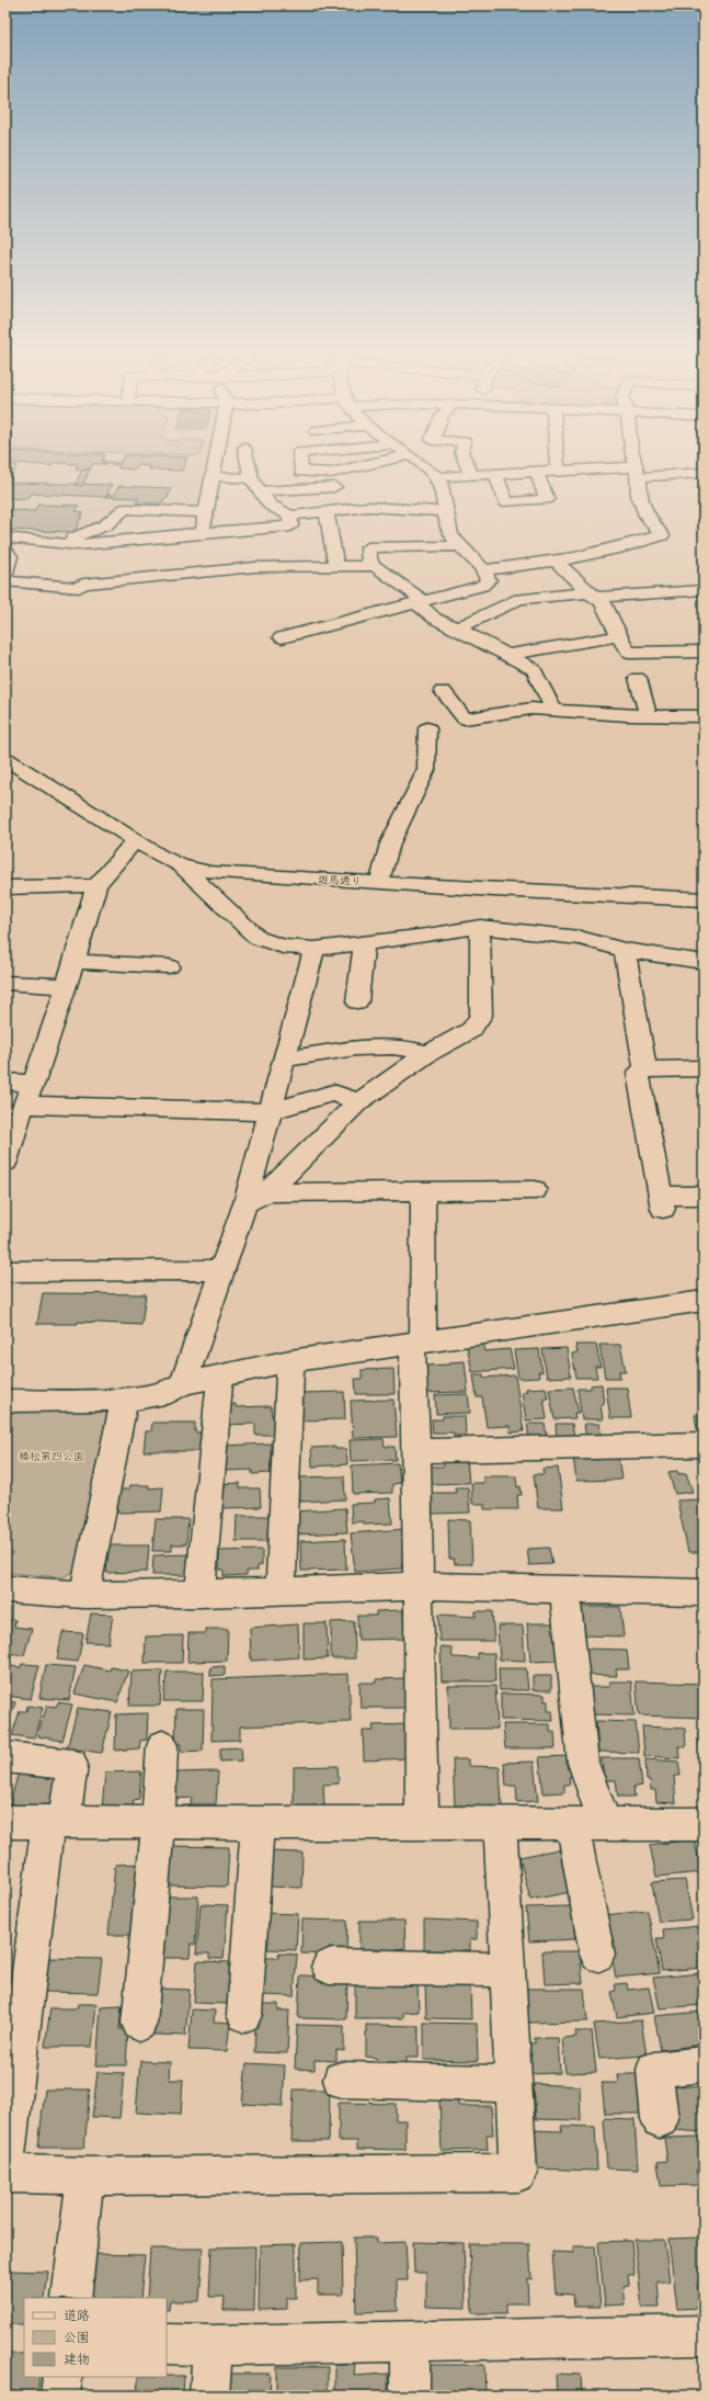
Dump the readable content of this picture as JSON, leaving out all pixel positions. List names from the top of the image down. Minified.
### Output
{"streets":{"street":["遊馬通り"]},"parks":["榛松第四公園"],"legend":["道路","公園","建物"]}
